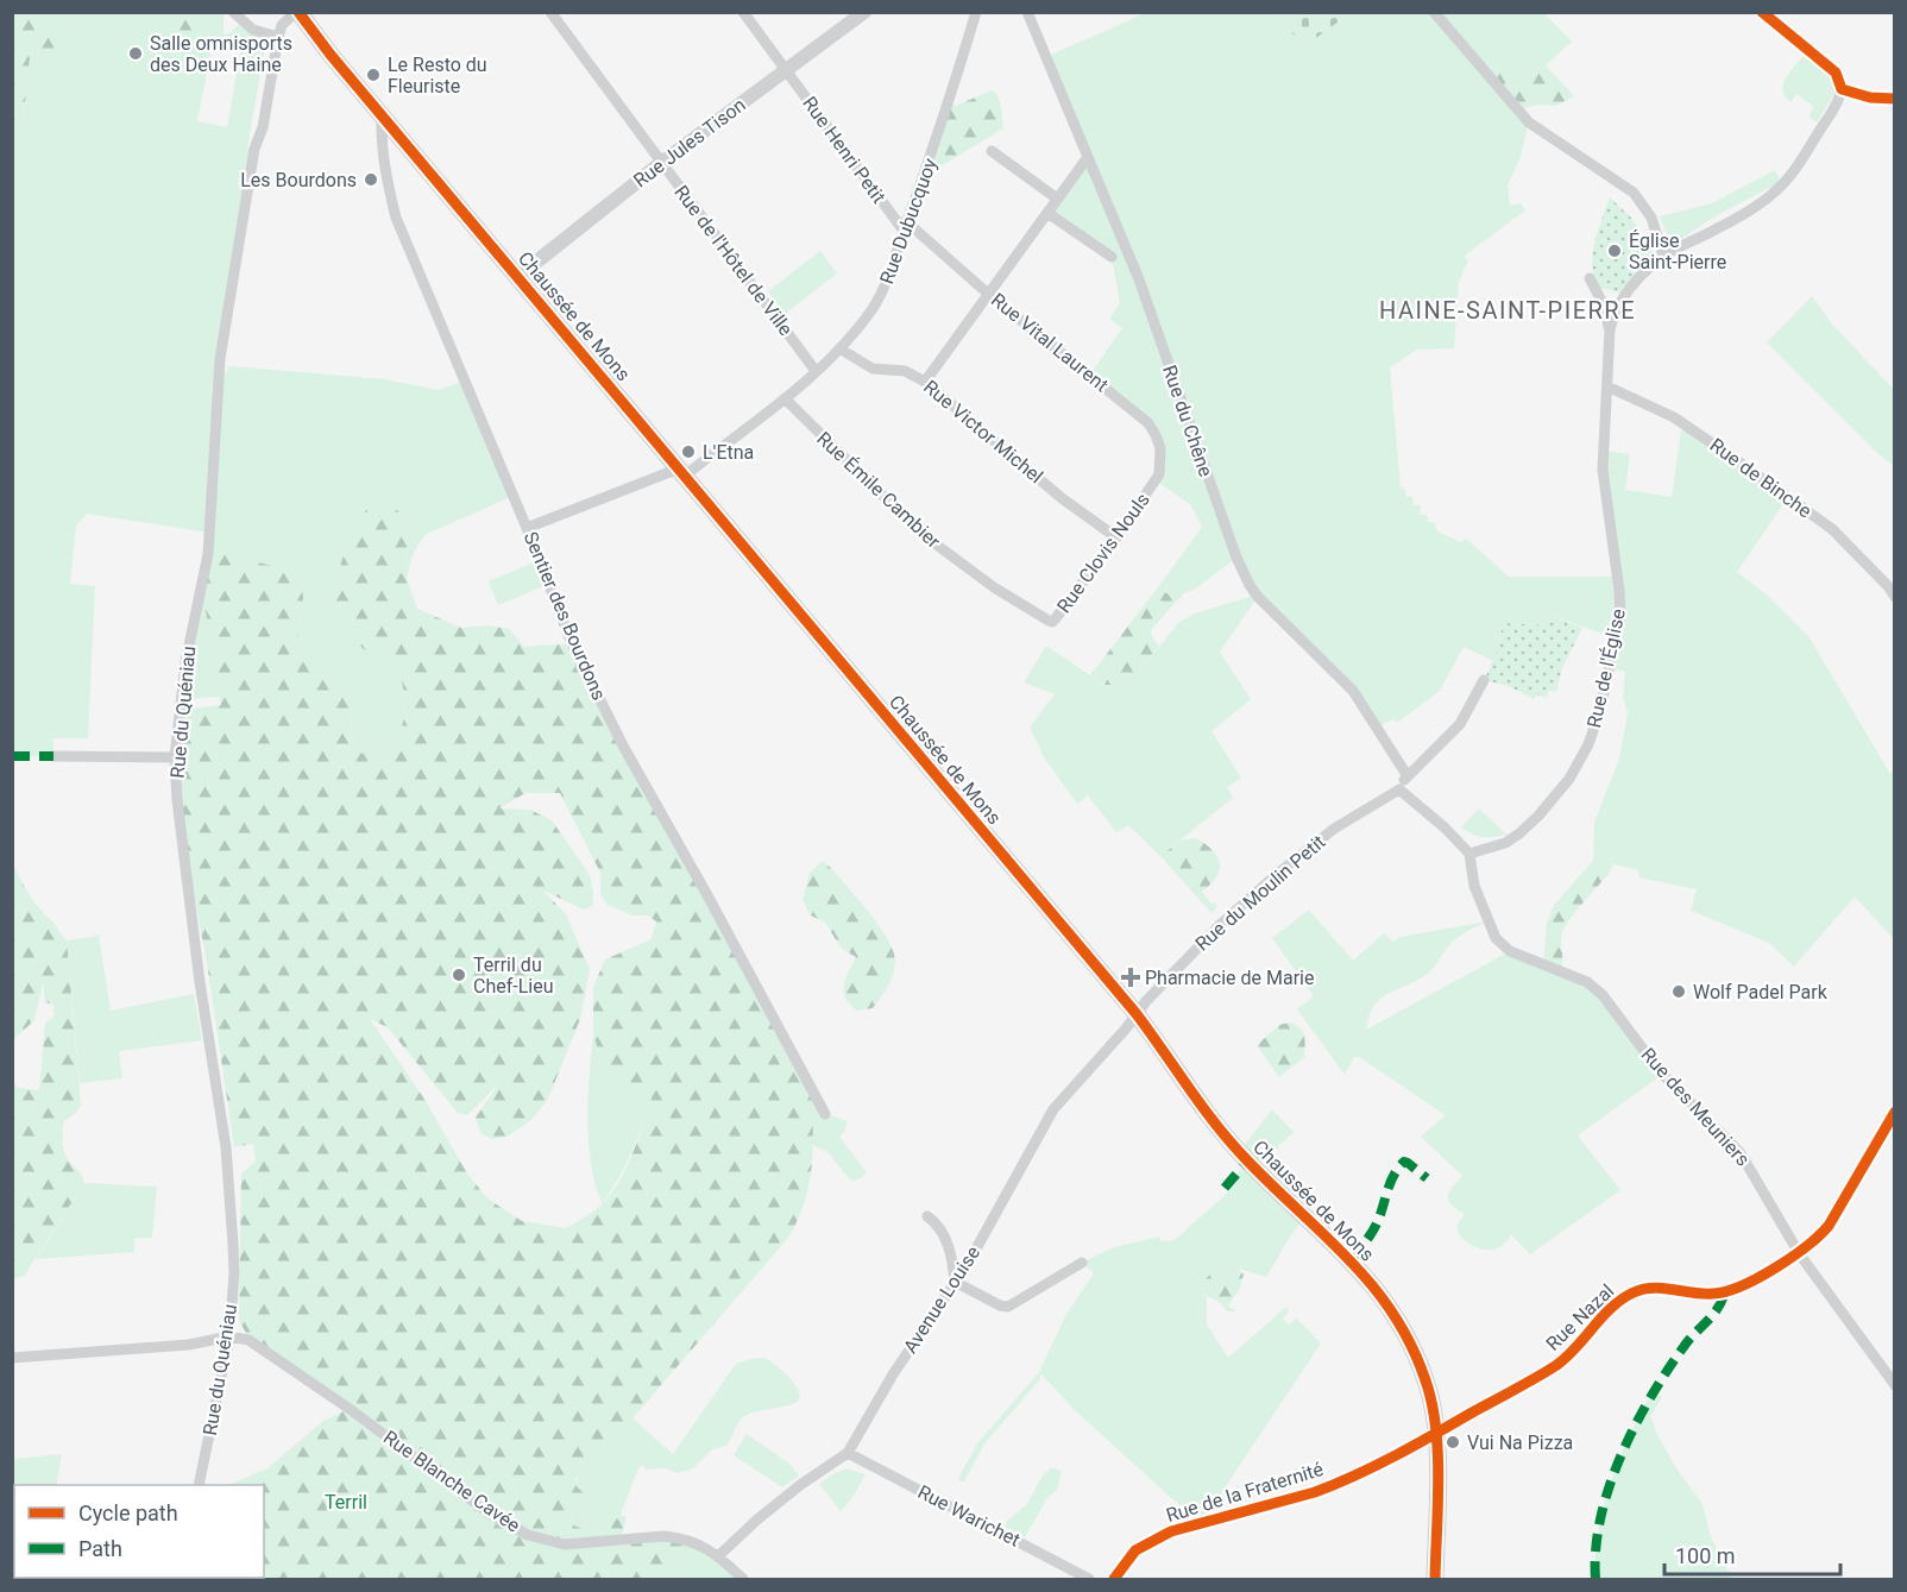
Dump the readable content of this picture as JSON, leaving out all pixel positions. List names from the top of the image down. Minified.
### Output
{"streets":{"main road":["Chaussée de Mons"],"street":["Rue Jules Tison","Rue Henri Petit","Rue Dubucquoy","Rue de l'Hôtel de Ville","Rue Vital Laurent","Rue du Chêne","Rue Victor Michel","Rue de Binche","Rue Émile Cambier","Rue Clovis Nouls","Sentier des Bourdons","Rue de l'Église","Rue du Quéniau","Rue du Moulin Petit","Rue des Meuniers","Avenue Louise","Rue Nazal","Rue Blanche Cavée","Rue de la Fraternité","Rue Warichet"]},"crossings":[["Rue Jules Tison","Rue Henri Petit"],["Rue Jules Tison","Rue de l'Hôtel de Ville"],["Rue Jules Tison","Chaussée de Mons"],["Rue Henri Petit","Rue Dubucquoy"],["Rue Henri Petit","Rue Vital Laurent"],["Rue Dubucquoy","Rue de l'Hôtel de Ville"],["Rue Dubucquoy","Chaussée de Mons"],["Rue Dubucquoy","Rue Vital Laurent"],["Rue Dubucquoy","Rue Victor Michel"],["Rue Dubucquoy","Rue Émile Cambier"],["Rue Dubucquoy","Sentier des Bourdons"],["Chaussée de Mons","Sentier des Bourdons"],["Chaussée de Mons","Rue du Quéniau"],["Chaussée de Mons","Rue du Moulin Petit"],["Chaussée de Mons","Avenue Louise"],["Chaussée de Mons","Rue Nazal"],["Chaussée de Mons","Rue de la Fraternité"],["Rue Vital Laurent","Rue Clovis Nouls"],["Rue Victor Michel","Rue Clovis Nouls"],["Rue de Binche","Rue de l'Église"],["Rue Émile Cambier","Rue Clovis Nouls"],["Rue de l'Église","Rue des Meuniers"],["Rue du Quéniau","Rue Blanche Cavée"],["Rue du Moulin Petit","Avenue Louise"],["Rue des Meuniers","Rue Nazal"],["Avenue Louise","Rue Blanche Cavée"],["Avenue Louise","Rue Warichet"],["Rue Nazal","Rue de la Fraternité"]],"districts":["HAINE-SAINT-PIERRE"],"parks":["Terril"],"places":{"other":["Salle omnisports des Deux Haine","Le Resto du Fleuriste","Les Bourdons","Église Saint-Pierre","L'Etna","Terril du Chef-Lieu","Wolf Padel Park","Vui Na Pizza"],"health":["Pharmacie de Marie"]},"legend":["Cycle path","Path"],"scale_bar":"100 m"}
